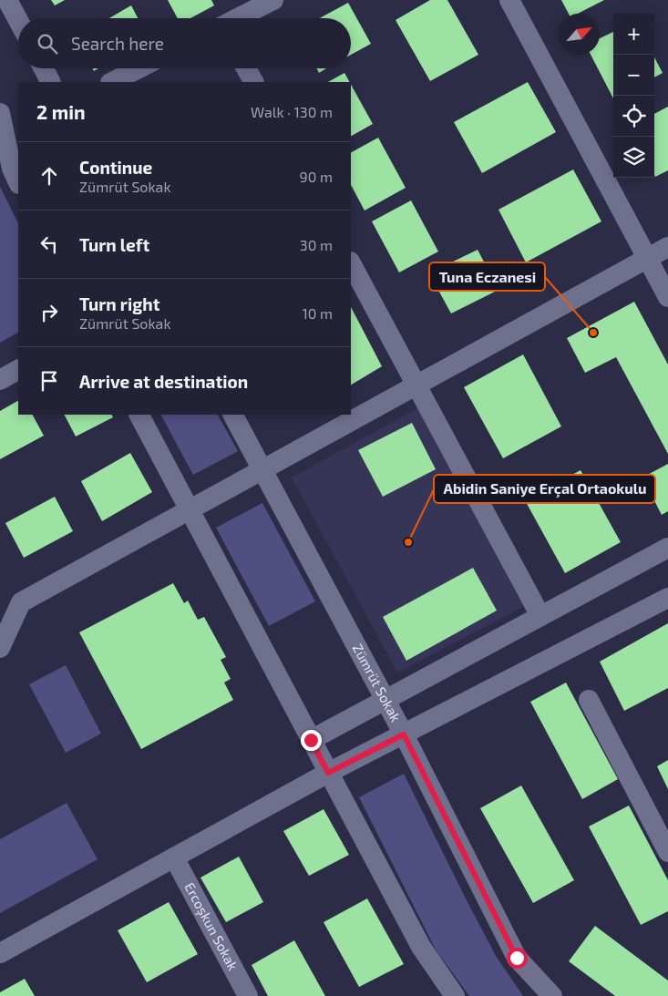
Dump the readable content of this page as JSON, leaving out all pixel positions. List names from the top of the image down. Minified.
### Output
{"streets":{"street":["Zümrüt Sokak","Ercoşkun Sokak"]},"places":["Tuna Eczanesi","Abidin Saniye Erçal Ortaokulu"],"north":"top right","page":{"map_buttons":["+","−"],"search":"Search here","heading":["2 min","Walk · 130 m"],"list":[["Continue","Zümrüt Sokak","90 m"],["Turn left","30 m"],["Turn right","Zümrüt Sokak","10 m"],"Arrive at destination"]}}
